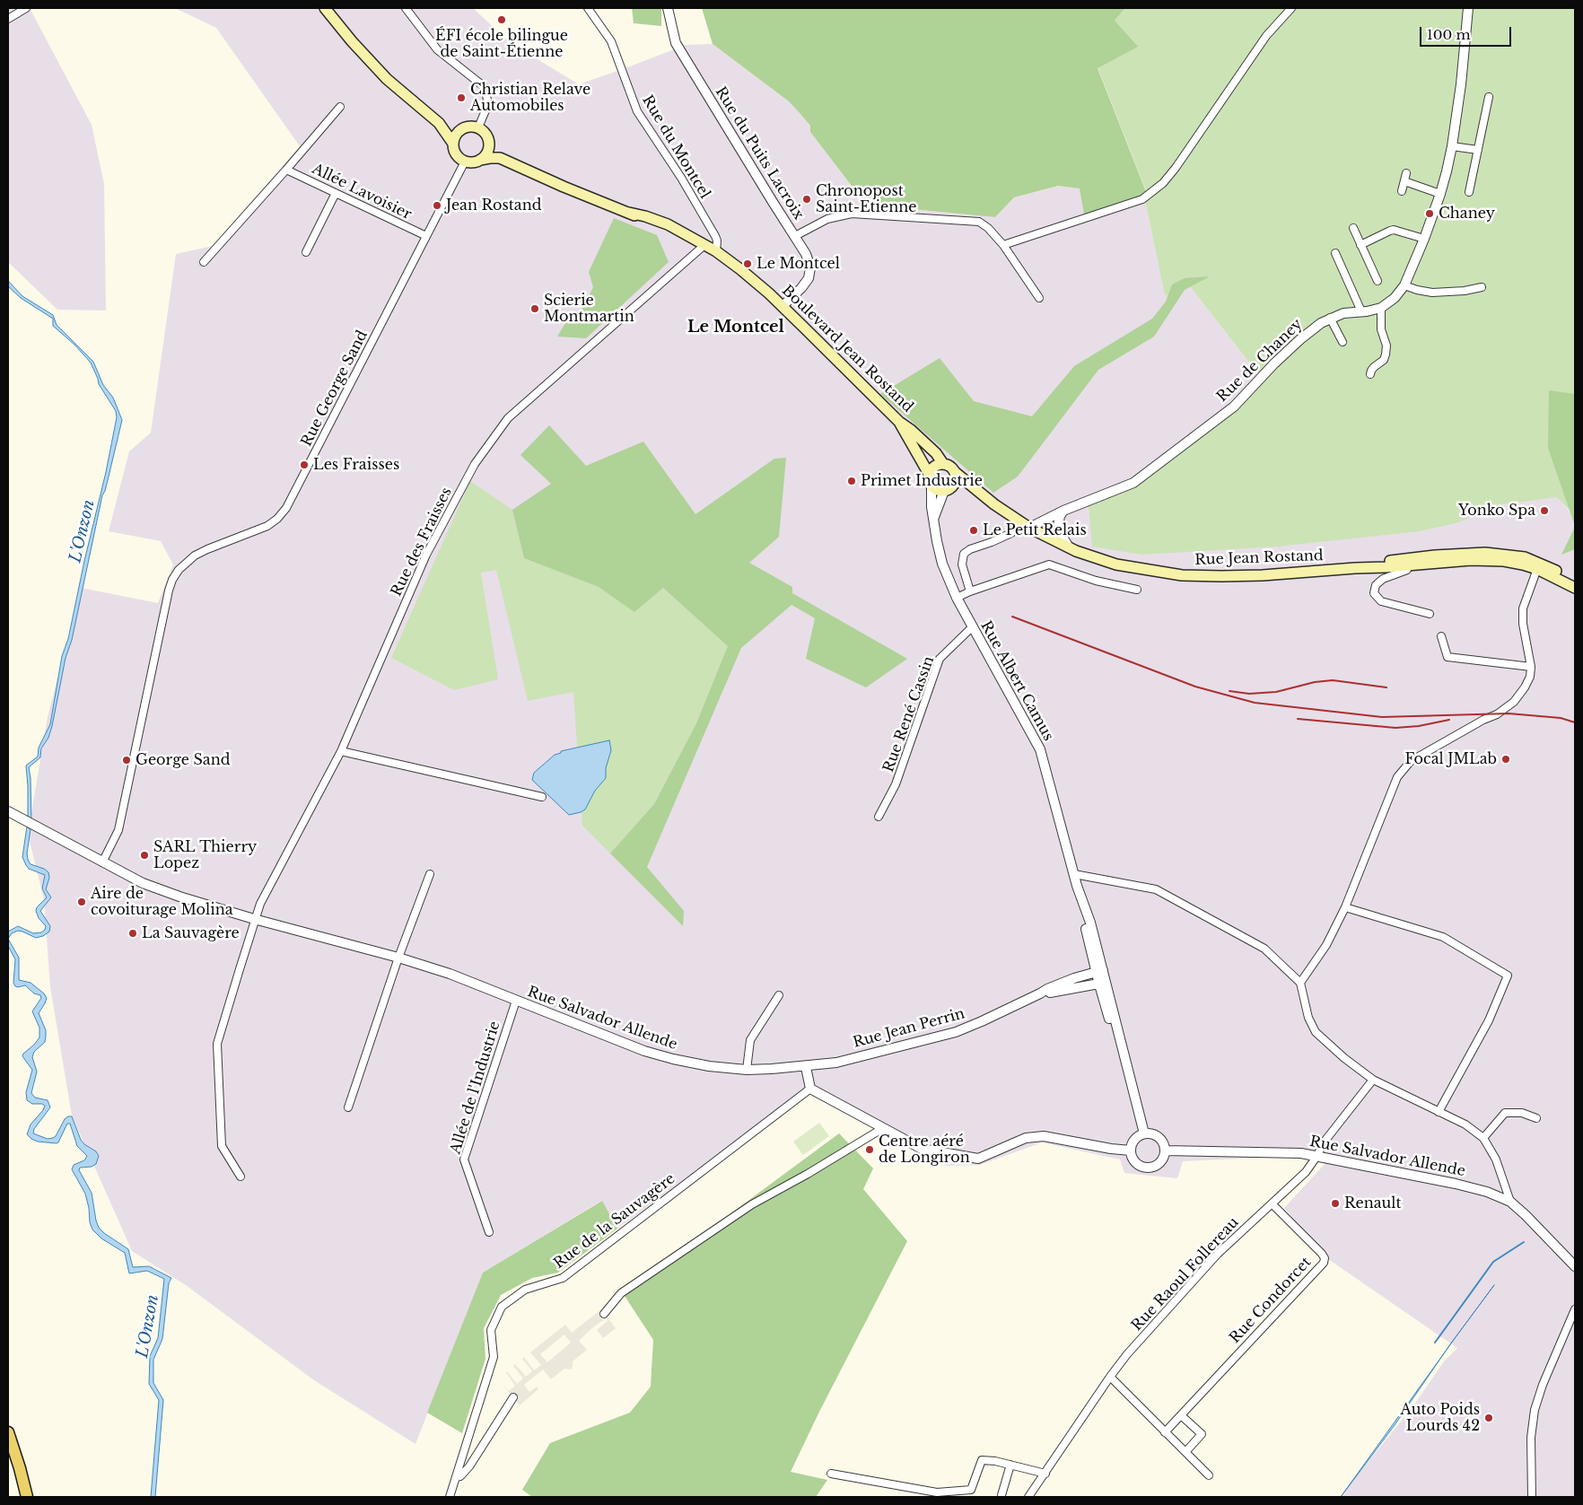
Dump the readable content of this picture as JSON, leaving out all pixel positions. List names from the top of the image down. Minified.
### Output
{"streets":{"main road":["Boulevard Jean Rostand","Rue Jean Rostand"],"street":["Rue du Montcel","Rue du Puits Lacroix","Allée Lavoisier","Rue de Chaney","Rue George Sand","Rue des Fraisses","Rue Albert Camus","Rue René Cassin","Rue Salvador Allende","Rue Jean Perrin","Allée de l'Industrie","Rue de la Sauvagère","Rue Raoul Follereau","Rue Condorcet"]},"crossings":[["Rue du Montcel","Boulevard Jean Rostand"],["Rue du Puits Lacroix","Boulevard Jean Rostand"],["Allée Lavoisier","Rue George Sand"],["Boulevard Jean Rostand","Rue des Fraisses"],["Boulevard Jean Rostand","Rue Jean Rostand"],["Boulevard Jean Rostand","Rue Albert Camus"],["Rue de Chaney","Rue Jean Rostand"],["Rue George Sand","Rue Salvador Allende"],["Rue des Fraisses","Rue Salvador Allende"],["Rue Jean Rostand","Rue Albert Camus"],["Rue Albert Camus","Rue René Cassin"],["Rue Albert Camus","Rue Salvador Allende"],["Rue Albert Camus","Rue Jean Perrin"],["Rue Salvador Allende","Rue Jean Perrin"],["Rue Salvador Allende","Allée de l'Industrie"],["Rue Salvador Allende","Rue Raoul Follereau"],["Rue Raoul Follereau","Rue Condorcet"]],"districts":["Le Montcel"],"water":["L'Onzon"],"places":["ÉFI école bilingue de Saint-Étienne","Christian Relave Automobiles","Chronopost Saint-Etienne","Jean Rostand","Chaney","Le Montcel","Scierie Montmartin","Les Fraisses","Primet Industrie","Yonko Spa","Le Petit Relais","Focal JMLab","George Sand","SARL Thierry Lopez","Aire de covoiturage Molina","La Sauvagère","Centre aéré de Longiron","Renault","Auto Poids Lourds 42"],"scale_bar":"100 m"}
